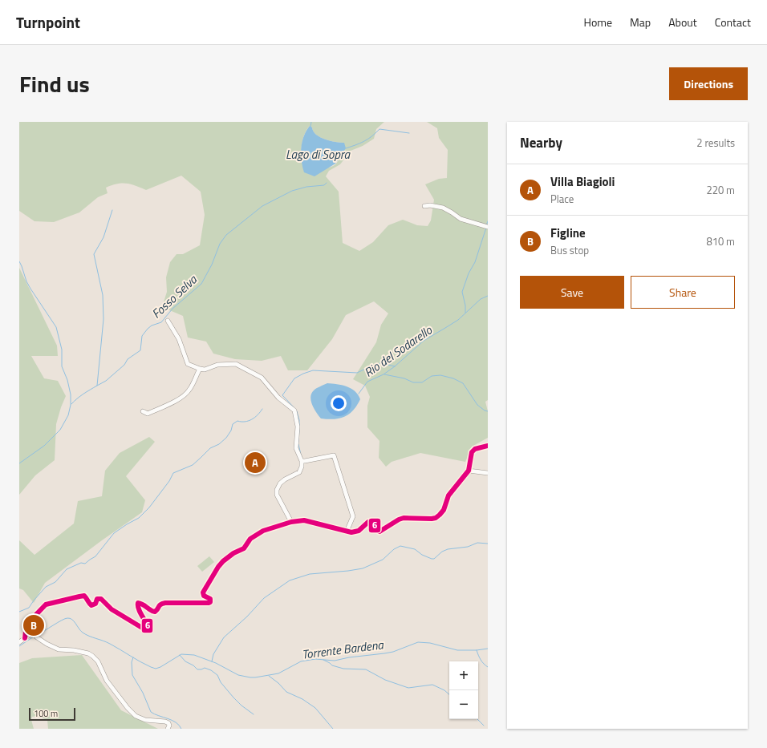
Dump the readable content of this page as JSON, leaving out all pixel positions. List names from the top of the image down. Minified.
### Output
{"water":["Lago di Sopra","Fosso Selva","Rio del Sodarello","Torrente Bardena"],"lines":["transit line 6"],"scale_bar":"100 m","page":{"header":"Turnpoint","nav":["Home","Map","About","Contact"],"title":"Find us","buttons":["Directions",["Save","Share"]],"heading":["Nearby","2 results"],"list":[{"mark":"A","name":"Villa Biagioli","note":"Place","value":"220 m"},{"mark":"B","name":"Figline","note":"Bus stop","value":"810 m"}],"pins":["A","B"],"map_buttons":["+","−"],"scale":"100 m"}}
